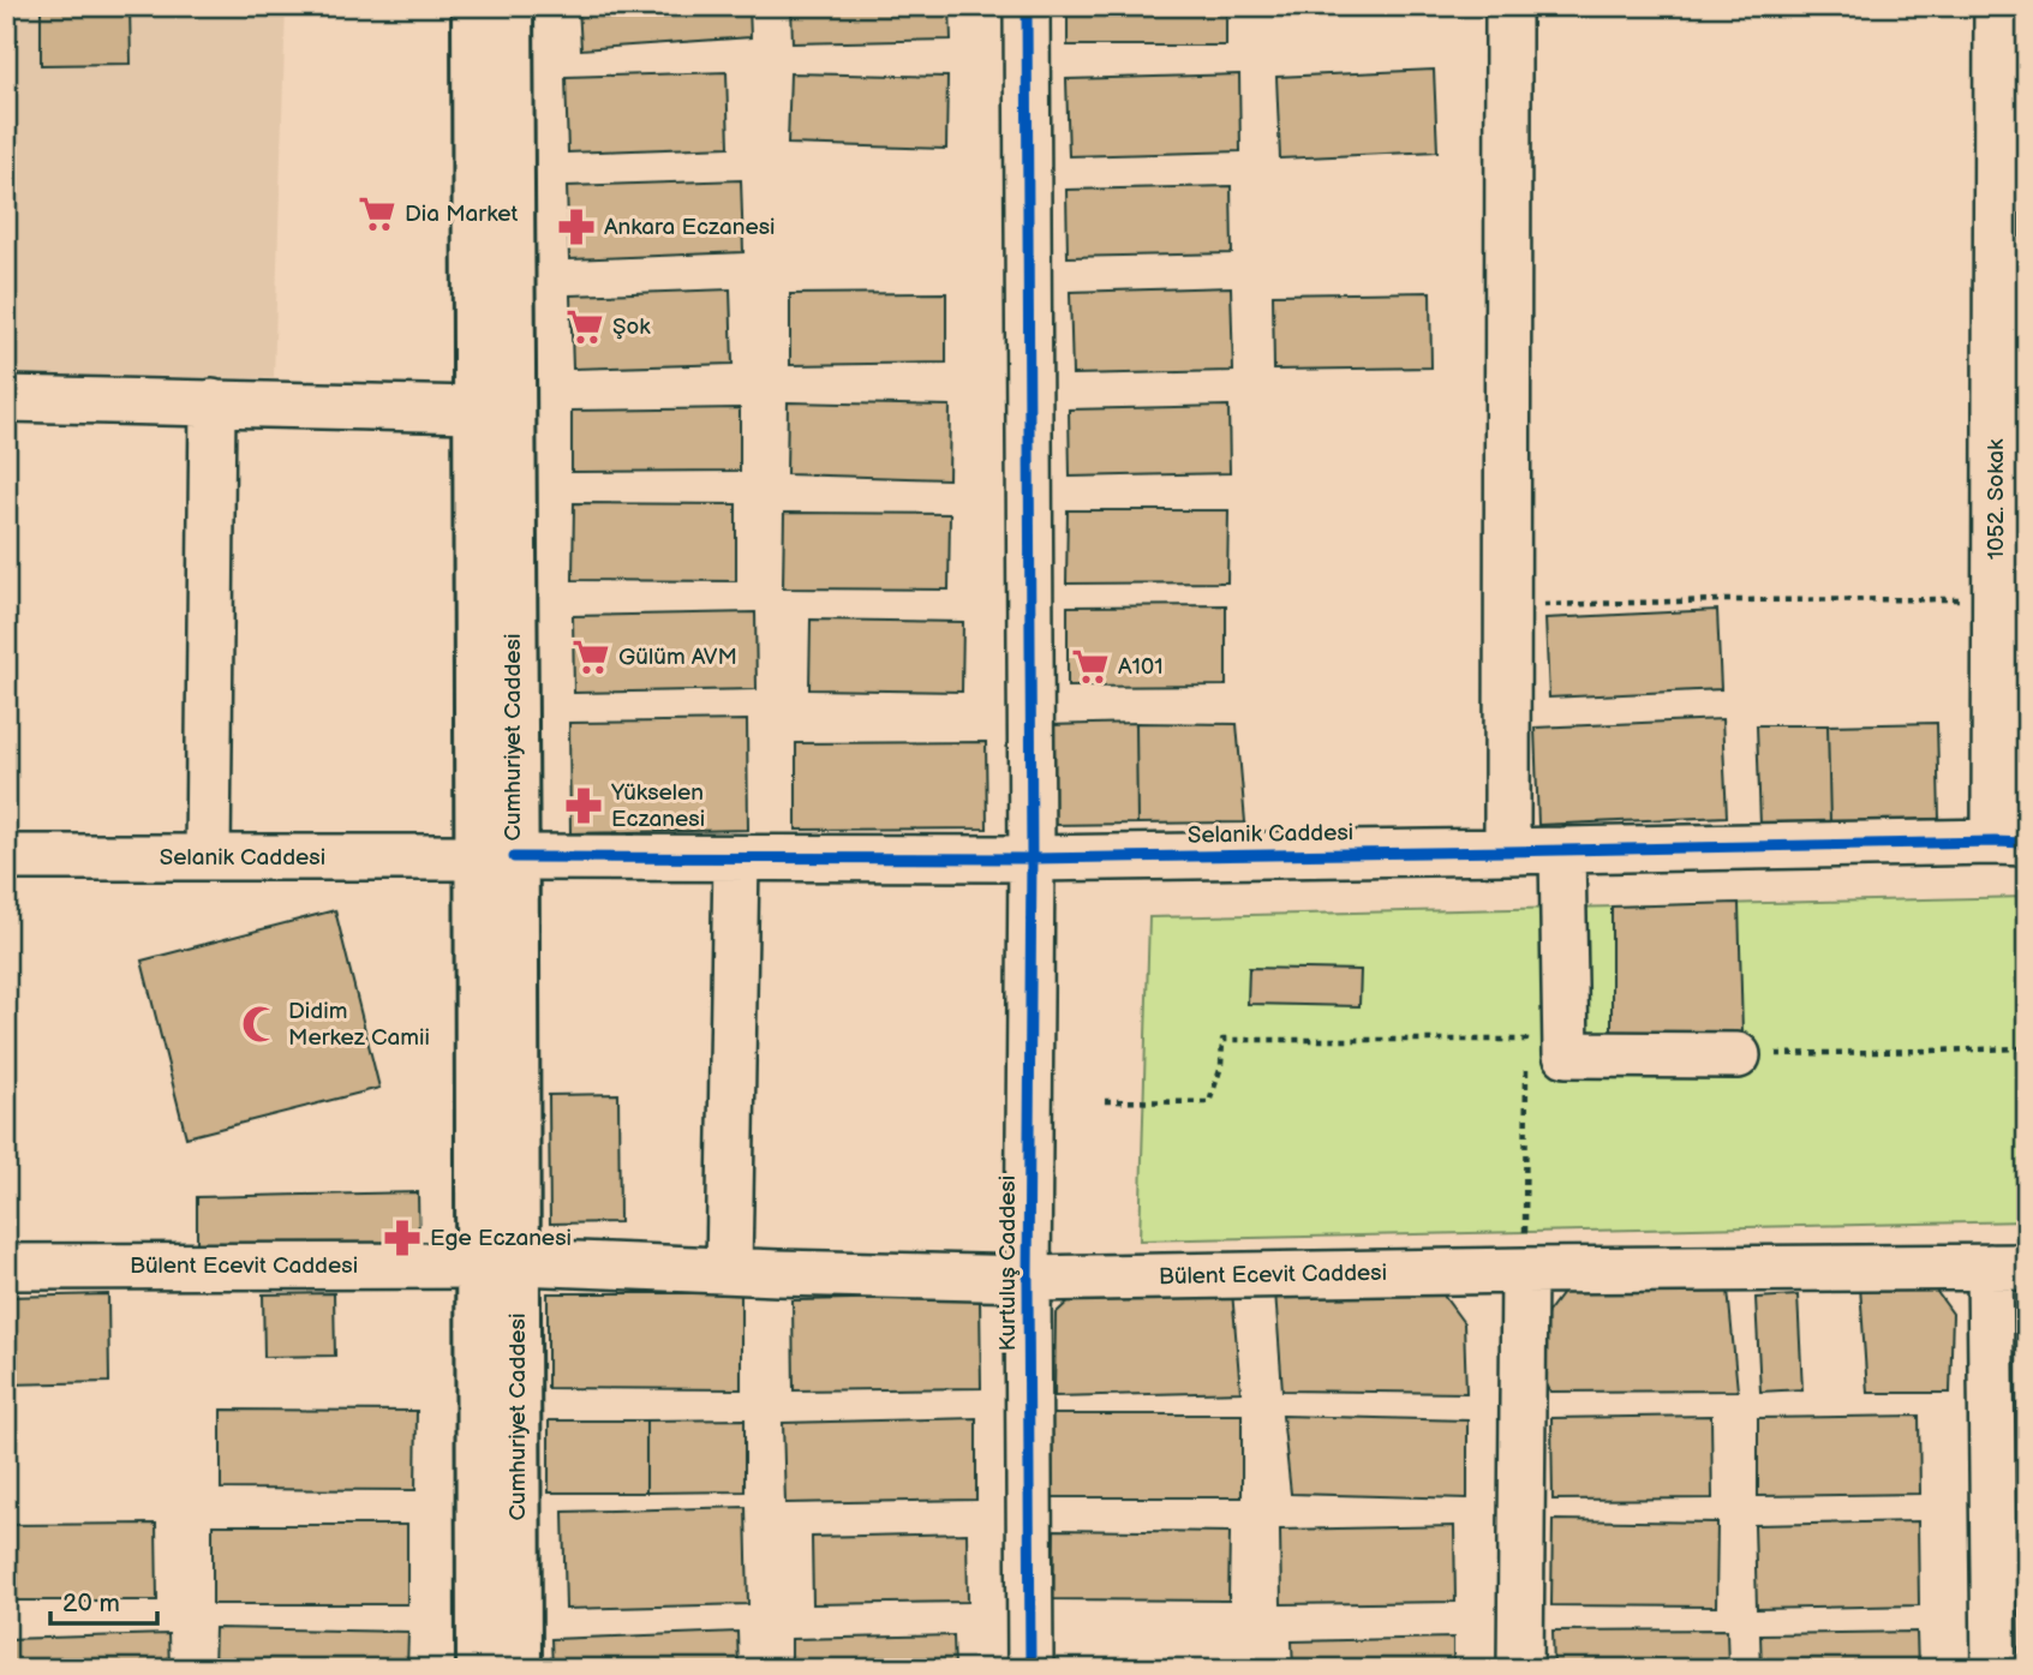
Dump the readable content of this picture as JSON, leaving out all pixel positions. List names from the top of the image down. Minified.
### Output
{"streets":{"main road":["Cumhuriyet Caddesi"],"street":["1052. Sokak","Selanik Caddesi","Kurtuluş Caddesi","Bülent Ecevit Caddesi"]},"crossings":[["1052. Sokak","Selanik Caddesi"],["Cumhuriyet Caddesi","Selanik Caddesi"],["Cumhuriyet Caddesi","Bülent Ecevit Caddesi"],["Selanik Caddesi","Kurtuluş Caddesi"],["Kurtuluş Caddesi","Bülent Ecevit Caddesi"]],"places":{"supermarket":["Dia Market","Şok","Gülüm AVM","A101"],"pharmacy":["Ankara Eczanesi","Yükselen Eczanesi","Ege Eczanesi"],"mosque":["Didim Merkez Camii"]},"scale_bar":"20 m"}
